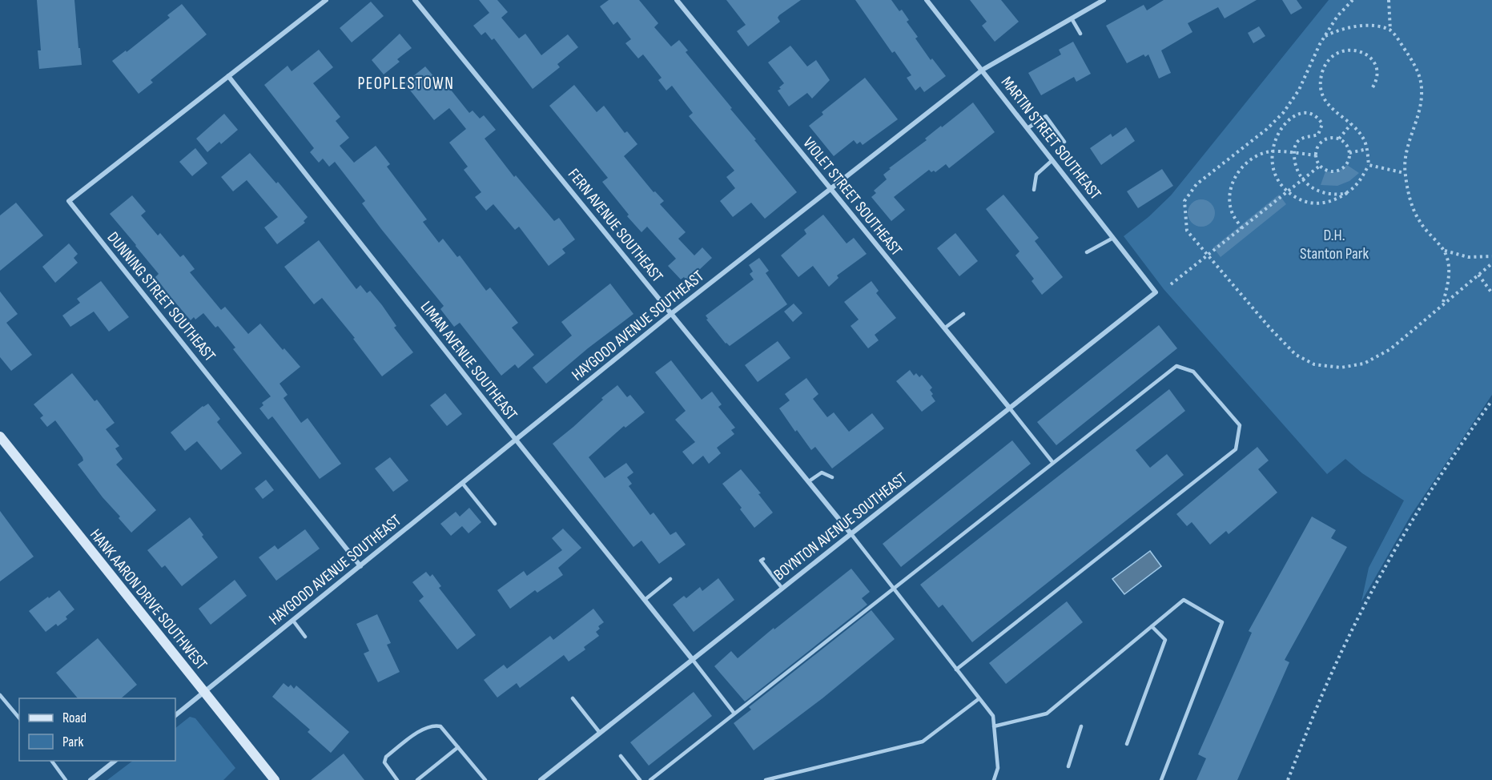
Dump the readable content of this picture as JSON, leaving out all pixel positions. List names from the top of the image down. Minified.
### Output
{"streets":{"main road":["HANK AARON DRIVE SOUTHWEST"],"street":["MARTIN STREET SOUTHEAST","VIOLET STREET SOUTHEAST","FERN AVENUE SOUTHEAST","DUNNING STREET SOUTHEAST","HAYGOOD AVENUE SOUTHEAST","LIMAN AVENUE SOUTHEAST","BOYNTON AVENUE SOUTHEAST"]},"crossings":[["MARTIN STREET SOUTHEAST","HAYGOOD AVENUE SOUTHEAST"],["MARTIN STREET SOUTHEAST","BOYNTON AVENUE SOUTHEAST"],["VIOLET STREET SOUTHEAST","HAYGOOD AVENUE SOUTHEAST"],["VIOLET STREET SOUTHEAST","BOYNTON AVENUE SOUTHEAST"],["FERN AVENUE SOUTHEAST","HAYGOOD AVENUE SOUTHEAST"],["FERN AVENUE SOUTHEAST","BOYNTON AVENUE SOUTHEAST"],["DUNNING STREET SOUTHEAST","HAYGOOD AVENUE SOUTHEAST"],["DUNNING STREET SOUTHEAST","LIMAN AVENUE SOUTHEAST"],["HAYGOOD AVENUE SOUTHEAST","LIMAN AVENUE SOUTHEAST"],["HAYGOOD AVENUE SOUTHEAST","HANK AARON DRIVE SOUTHWEST"],["LIMAN AVENUE SOUTHEAST","BOYNTON AVENUE SOUTHEAST"]],"districts":["PEOPLESTOWN"],"parks":["D.H. Stanton Park"],"legend":["Road","Park"]}
